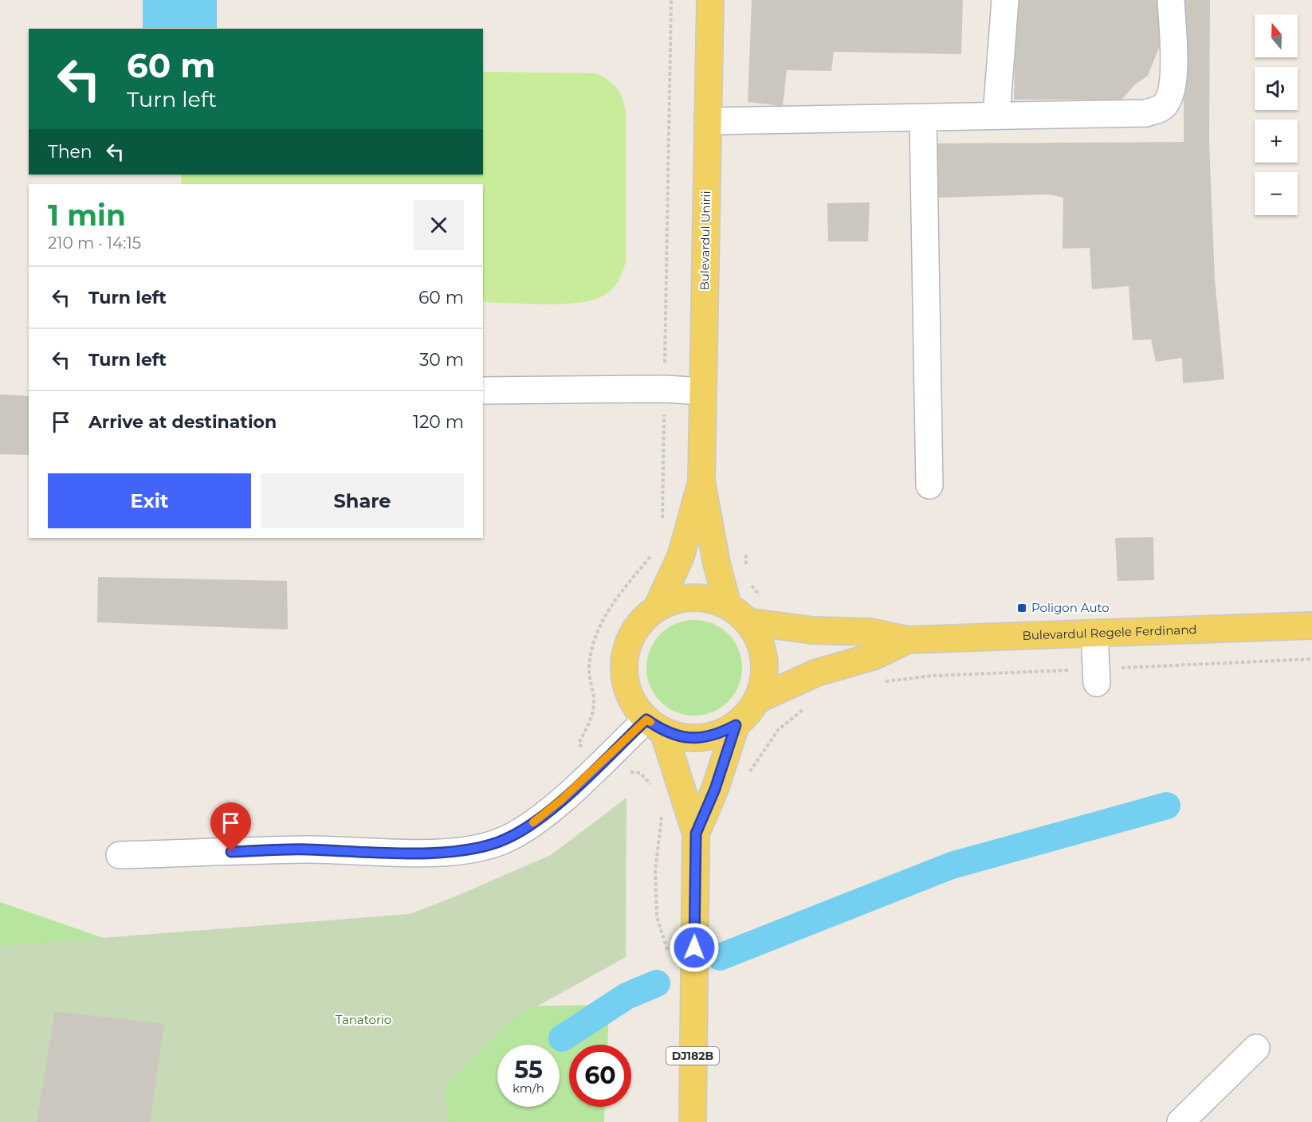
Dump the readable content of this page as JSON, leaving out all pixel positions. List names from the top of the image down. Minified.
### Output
{"streets":{"main road":["Bulevardul Unirii","Bulevardul Regele Ferdinand","DJ182B"]},"crossings":[["Bulevardul Unirii","Bulevardul Regele Ferdinand"],["Bulevardul Unirii","DJ182B"],["Bulevardul Regele Ferdinand","DJ182B"]],"parks":["Tanatorio"],"places":{"transit":["Poligon Auto"]},"north":"top","page":{"map_buttons":["+","−"],"turn":["60 m","Turn left"],"then":"Then","heading":["1 min","210 m · 14:15"],"list":[{"name":"Turn left","value":"60 m"},{"name":"Turn left","value":"30 m"},{"name":"Arrive at destination","value":"120 m"}],"buttons":["Exit","Share"],"speed":"55 km/h","limit":"60"}}
